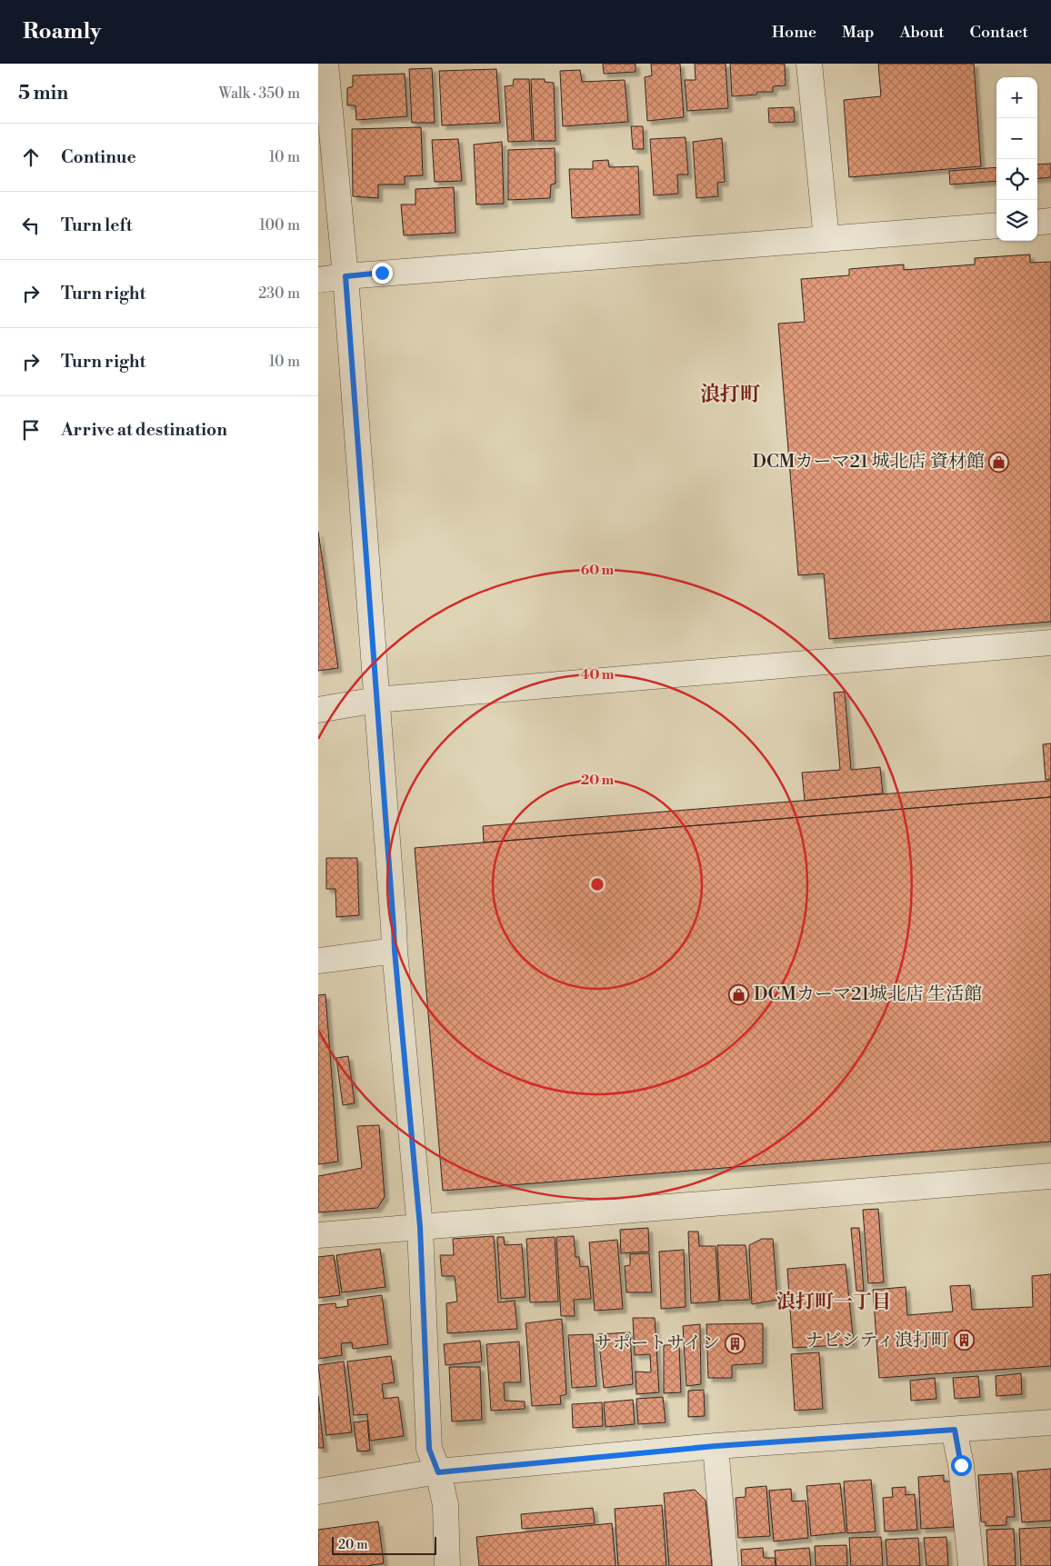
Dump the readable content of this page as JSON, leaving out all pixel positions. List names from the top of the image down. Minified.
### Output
{"districts":["浪打町","浪打町一丁目"],"places":{"shop":["DCMカーマ21 城北店 資材館","DCMカーマ21城北店 生活館"],"building":["ナビシティ浪打町","サポートサイン"]},"scale_bar":"20 m","page":{"header":"Roamly","nav":["Home","Map","About","Contact"],"heading":["5 min","Walk · 350 m"],"map_buttons":["+","−"],"list":[["Continue","10 m"],["Turn left","100 m"],["Turn right","230 m"],["Turn right","10 m"],"Arrive at destination"],"scale":"20 m"},"rings":["60 m","40 m","20 m"]}
